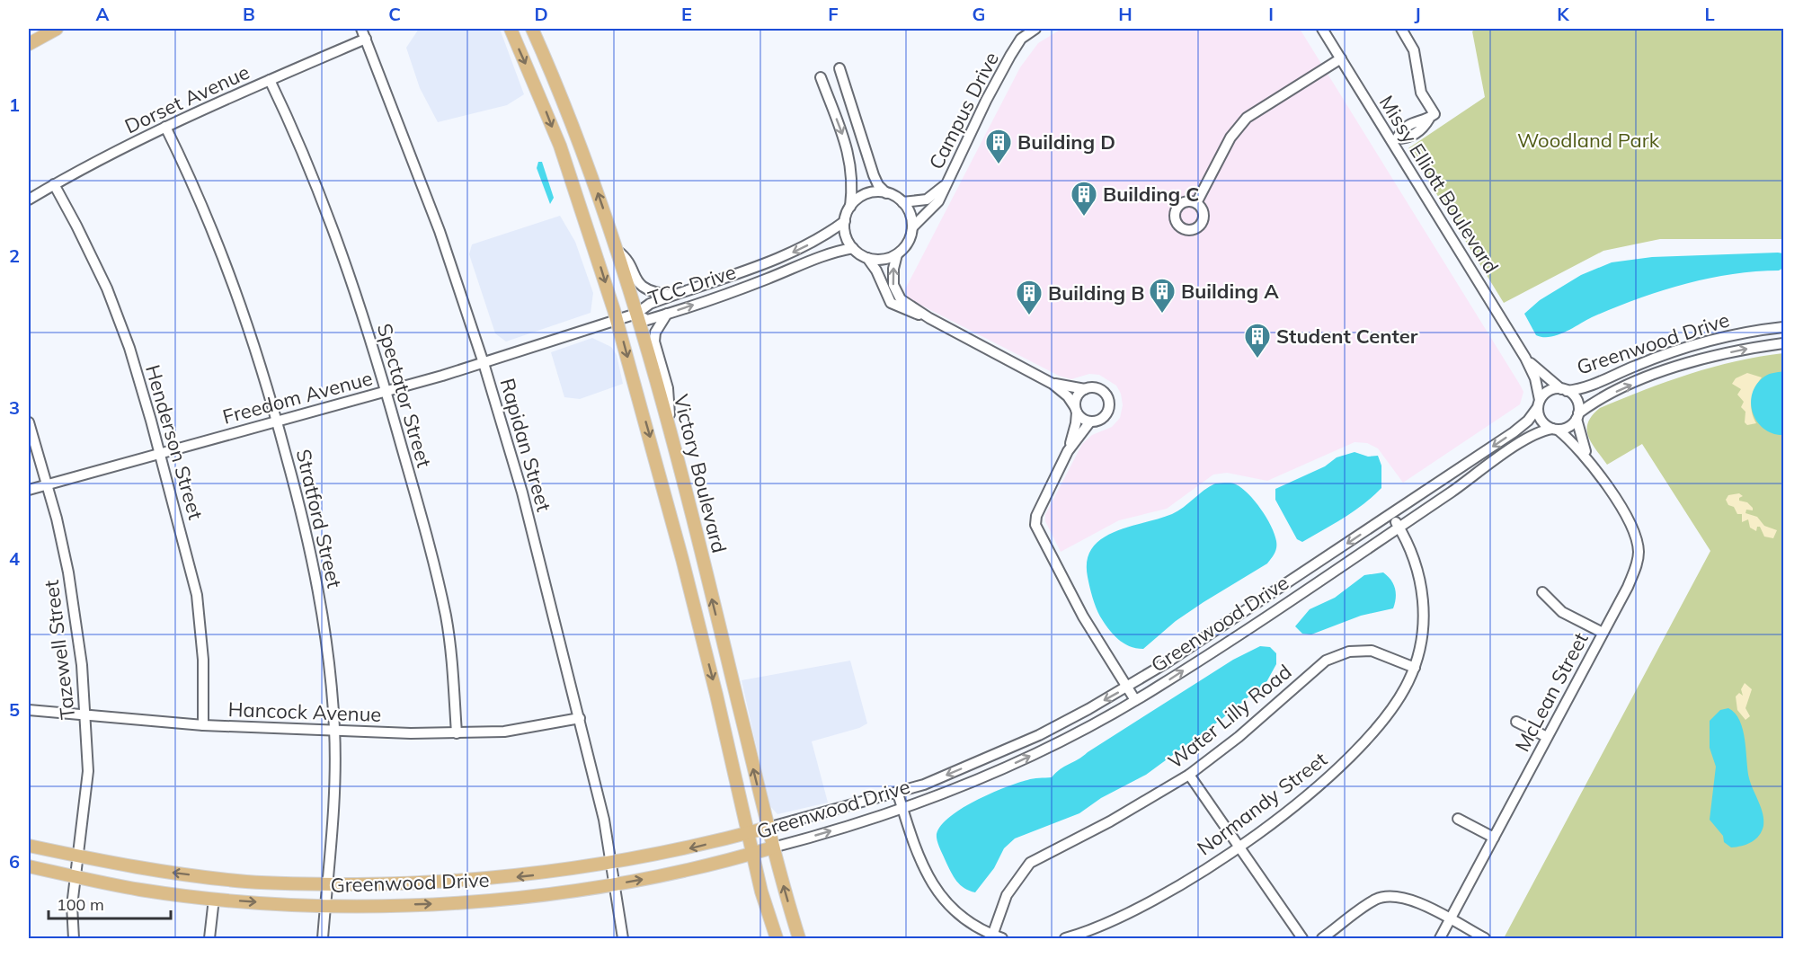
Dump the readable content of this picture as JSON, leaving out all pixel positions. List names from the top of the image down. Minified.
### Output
{"streets":{"main road":["Greenwood Drive","Victory Boulevard"],"street":["Dorset Avenue","Campus Drive","Missy Elliott Boulevard","TCC Drive","Spectator Street","Freedom Avenue","Henderson Street","Rapidan Street","Stratford Street","Tazewell Street","McLean Street","Hancock Avenue","Water Lilly Road","Normandy Street"]},"crossings":[["Dorset Avenue","Spectator Street"],["Dorset Avenue","Henderson Street"],["Dorset Avenue","Rapidan Street"],["Dorset Avenue","Stratford Street"],["Campus Drive","TCC Drive"],["Missy Elliott Boulevard","Greenwood Drive"],["Missy Elliott Boulevard","McLean Street"],["TCC Drive","Freedom Avenue"],["TCC Drive","Victory Boulevard"],["Greenwood Drive","Rapidan Street"],["Greenwood Drive","Victory Boulevard"],["Greenwood Drive","Stratford Street"],["Greenwood Drive","Tazewell Street"],["Greenwood Drive","McLean Street"],["Greenwood Drive","Normandy Street"],["Spectator Street","Freedom Avenue"],["Spectator Street","Hancock Avenue"],["Freedom Avenue","Henderson Street"],["Freedom Avenue","Rapidan Street"],["Freedom Avenue","Victory Boulevard"],["Freedom Avenue","Stratford Street"],["Freedom Avenue","Tazewell Street"],["Henderson Street","Hancock Avenue"],["Rapidan Street","Hancock Avenue"],["Stratford Street","Hancock Avenue"],["Tazewell Street","Hancock Avenue"],["Water Lilly Road","Normandy Street"]],"parks":["Woodland Park"],"places":{"building":["Building D","Building C","Building A","Building B","Student Center"]},"scale_bar":"100 m","grid":{"columns":["A","B","C","D","E","F","G","H","I","J","K","L"],"rows":["1","2","3","4","5","6"]}}
